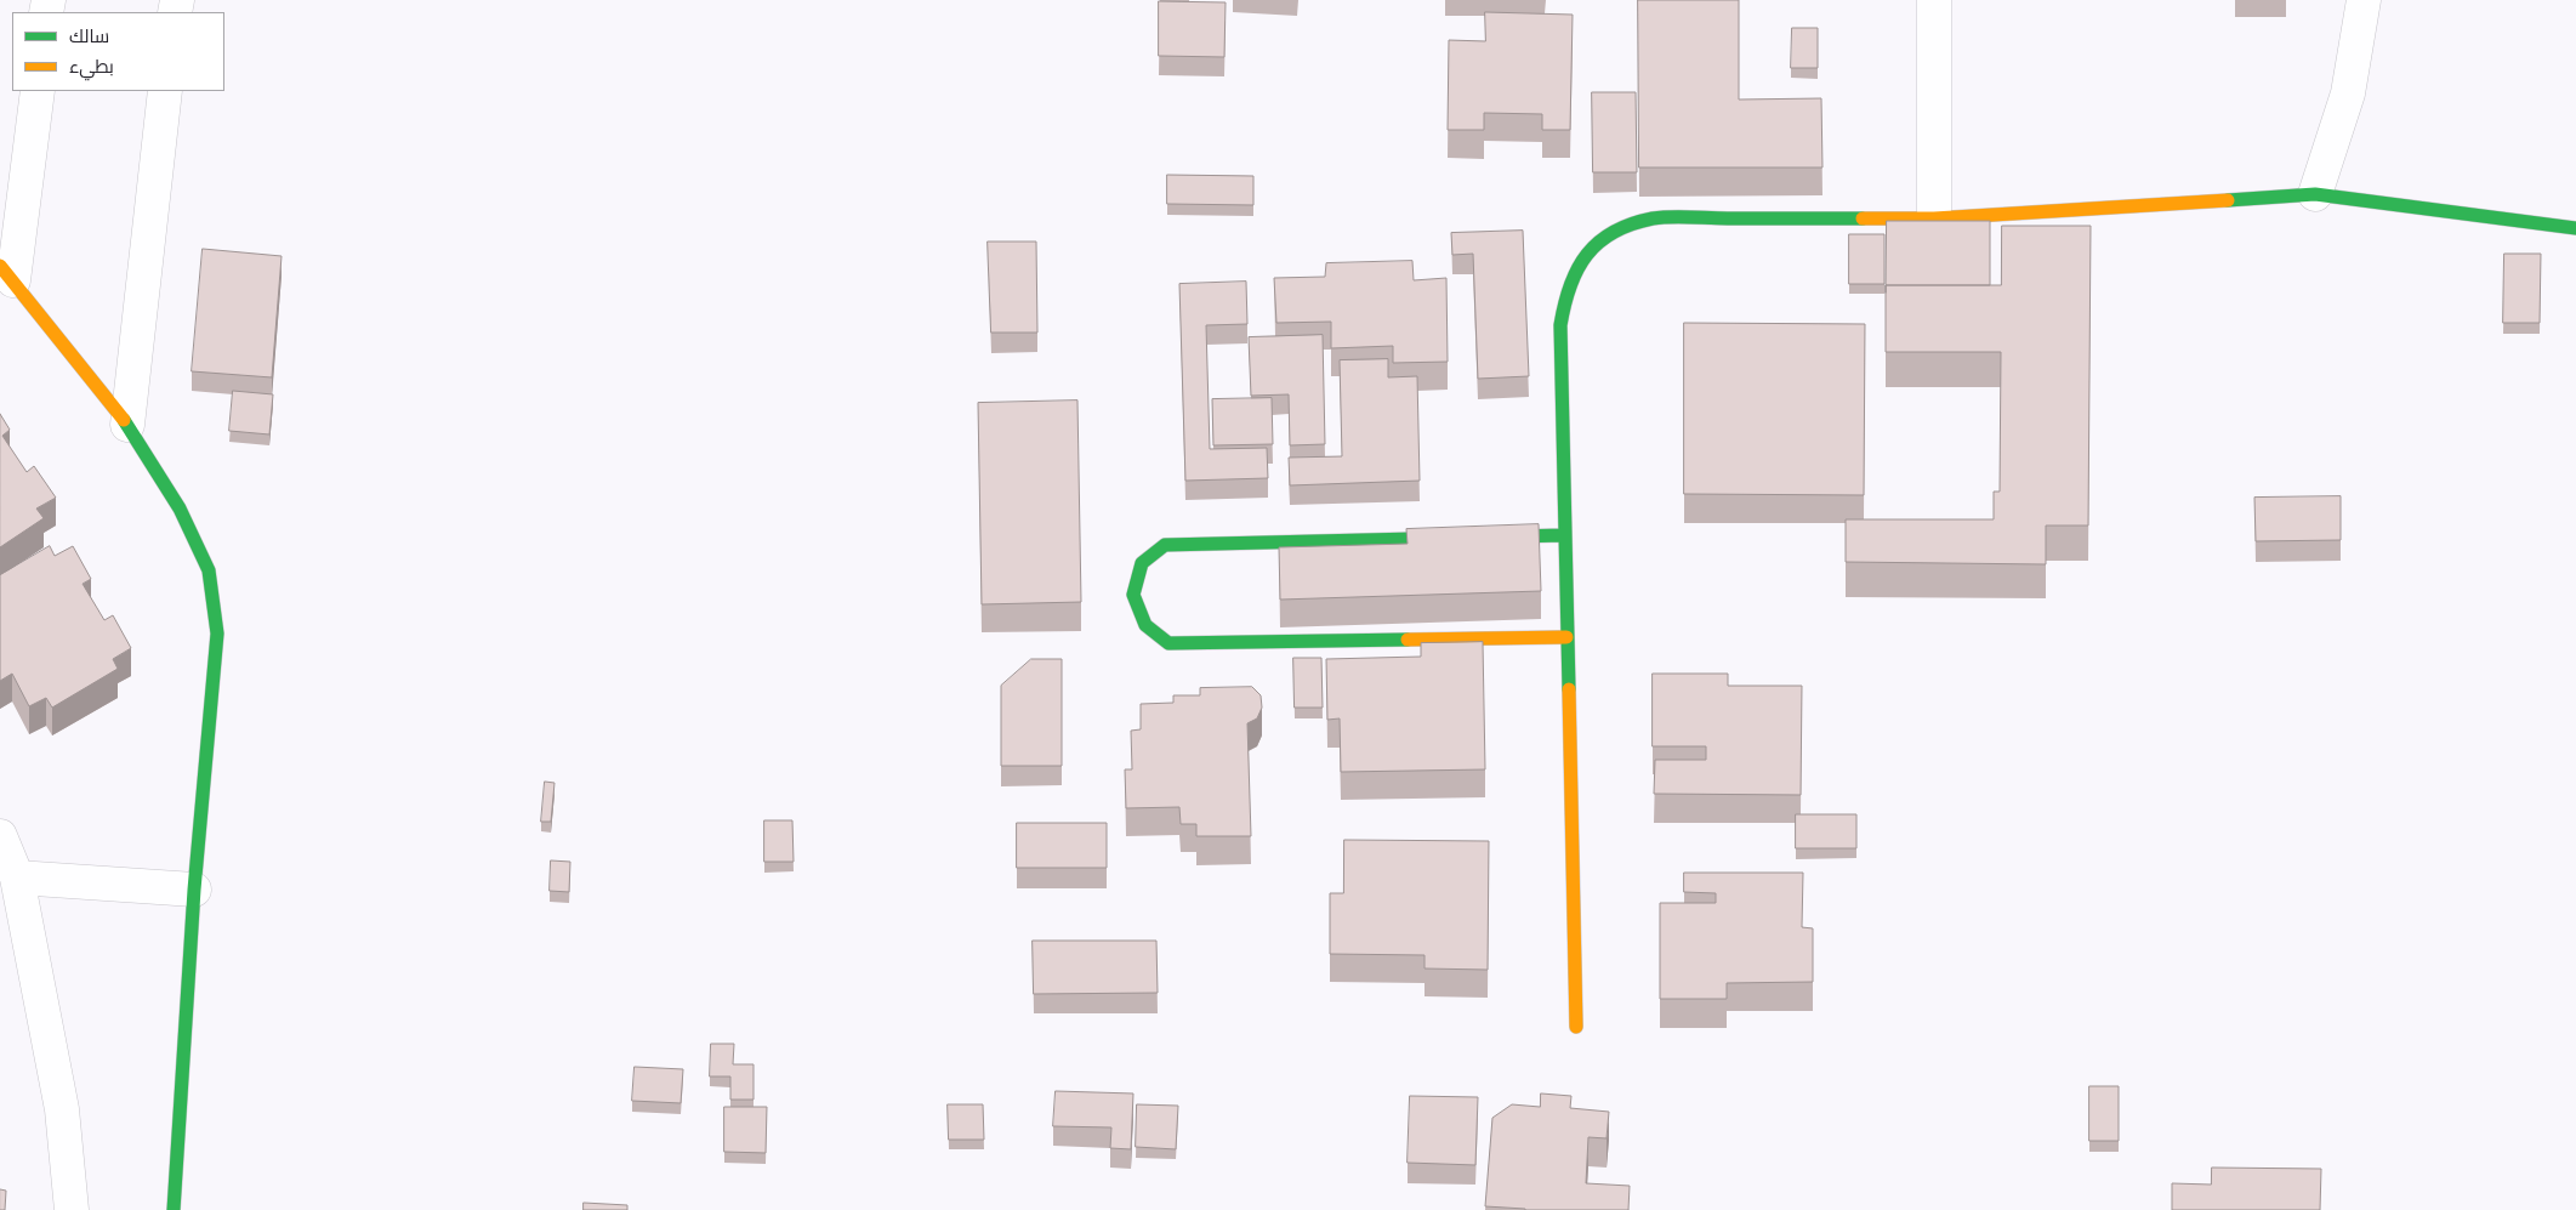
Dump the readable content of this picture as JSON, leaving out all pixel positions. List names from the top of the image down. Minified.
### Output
{"legend":["سالك","بطيء"]}
